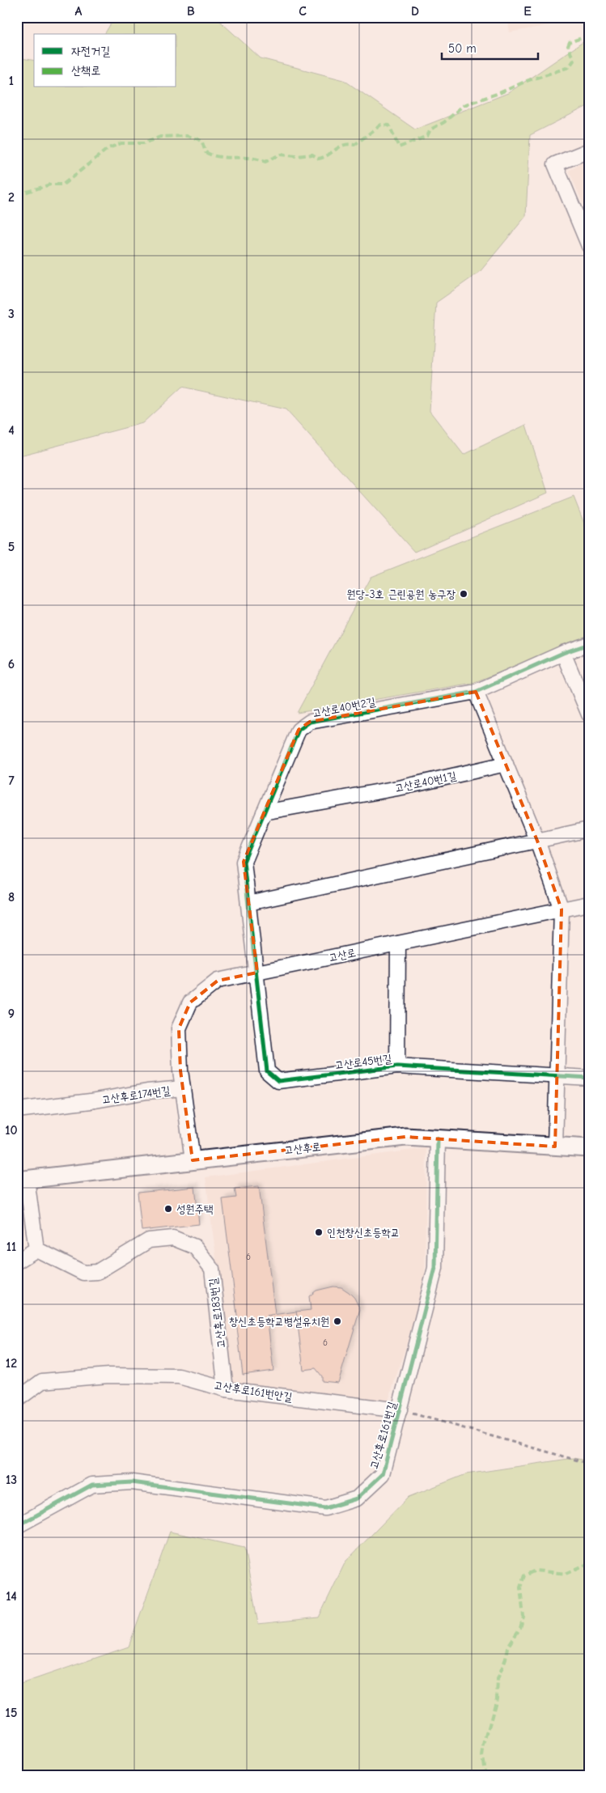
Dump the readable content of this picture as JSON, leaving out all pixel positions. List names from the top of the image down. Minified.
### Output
{"streets":{"main road":["고산후로"],"street":["고산로40번2길","고산로40번1길","고산로","고산로45번길","고산후로174번길","고산후로183번길","고산후로161번안길","고산후로161번길"]},"crossings":[["고산로40번2길","고산로40번1길"],["고산로40번2길","고산로"],["고산로40번2길","고산로45번길"],["고산로","고산로45번길"],["고산로","고산후로174번길"],["고산후로174번길","고산후로"],["고산후로","고산후로161번길"],["고산후로183번길","고산후로161번안길"],["고산후로161번안길","고산후로161번길"]],"places":["원당-3호 근린공원 농구장","성원주택","인천창신초등학교","창신초등학교병설유치원"],"house_numbers":["6","6"],"legend":["자전거길","산책로"],"scale_bar":"50 m","grid":{"columns":["A","B","C","D","E"],"rows":["1","2","3","4","5","6","7","8","9","10","11","12","13","14","15"]}}
